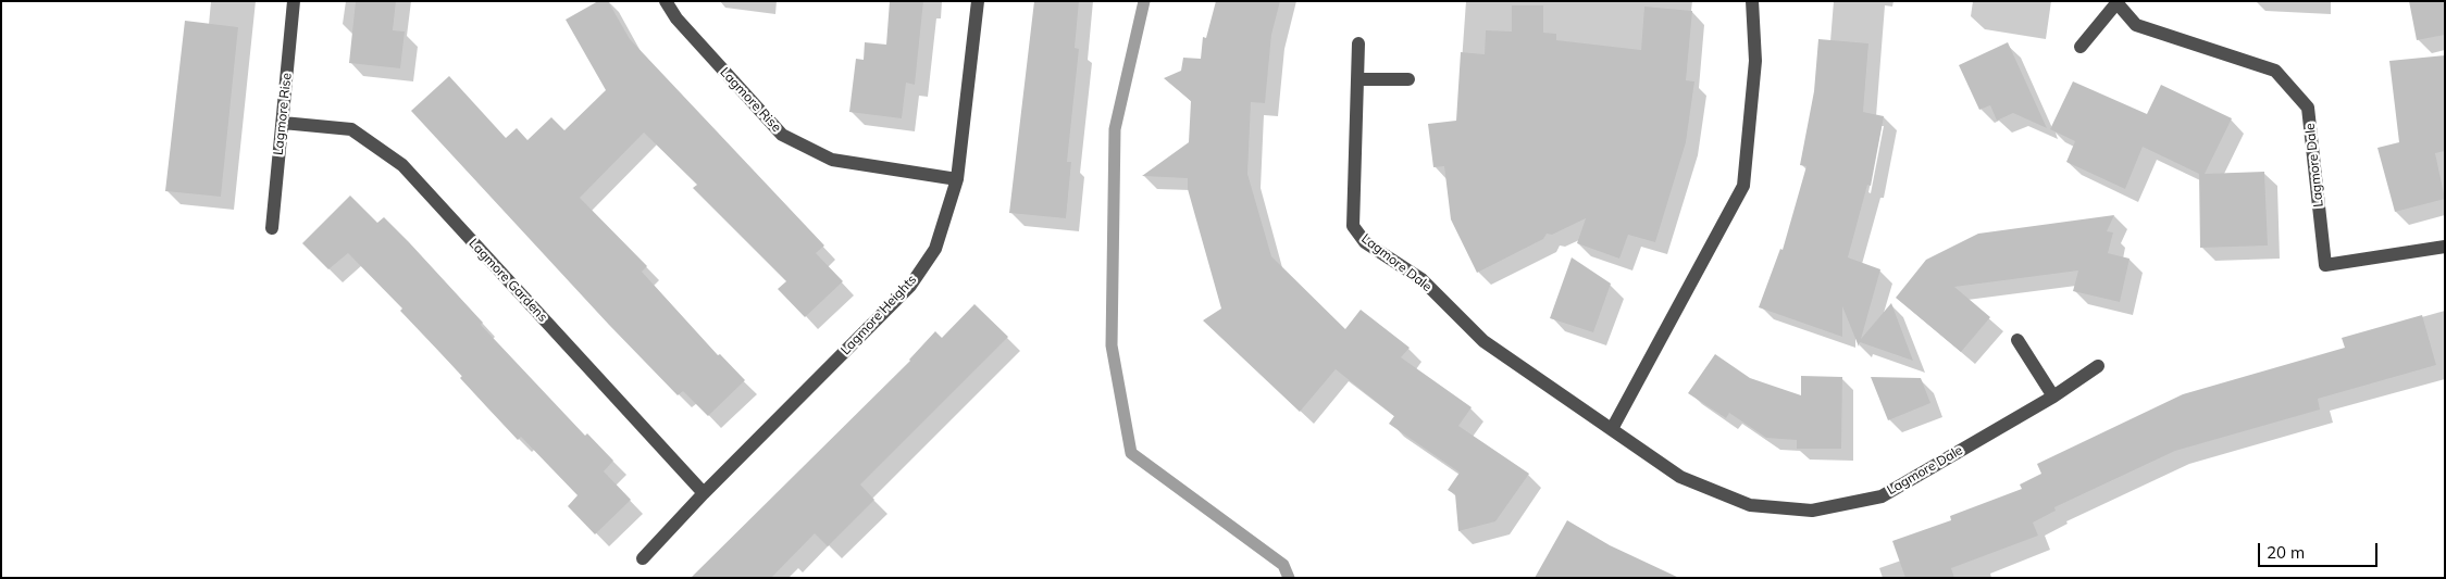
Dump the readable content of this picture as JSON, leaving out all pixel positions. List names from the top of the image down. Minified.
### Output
{"streets":{"street":["Lagmore Rise","Lagmore Dale","Lagmore Gardens","Lagmore Heights"]},"crossings":[["Lagmore Rise","Lagmore Gardens"],["Lagmore Rise","Lagmore Heights"],["Lagmore Gardens","Lagmore Heights"]],"scale_bar":"20 m"}
